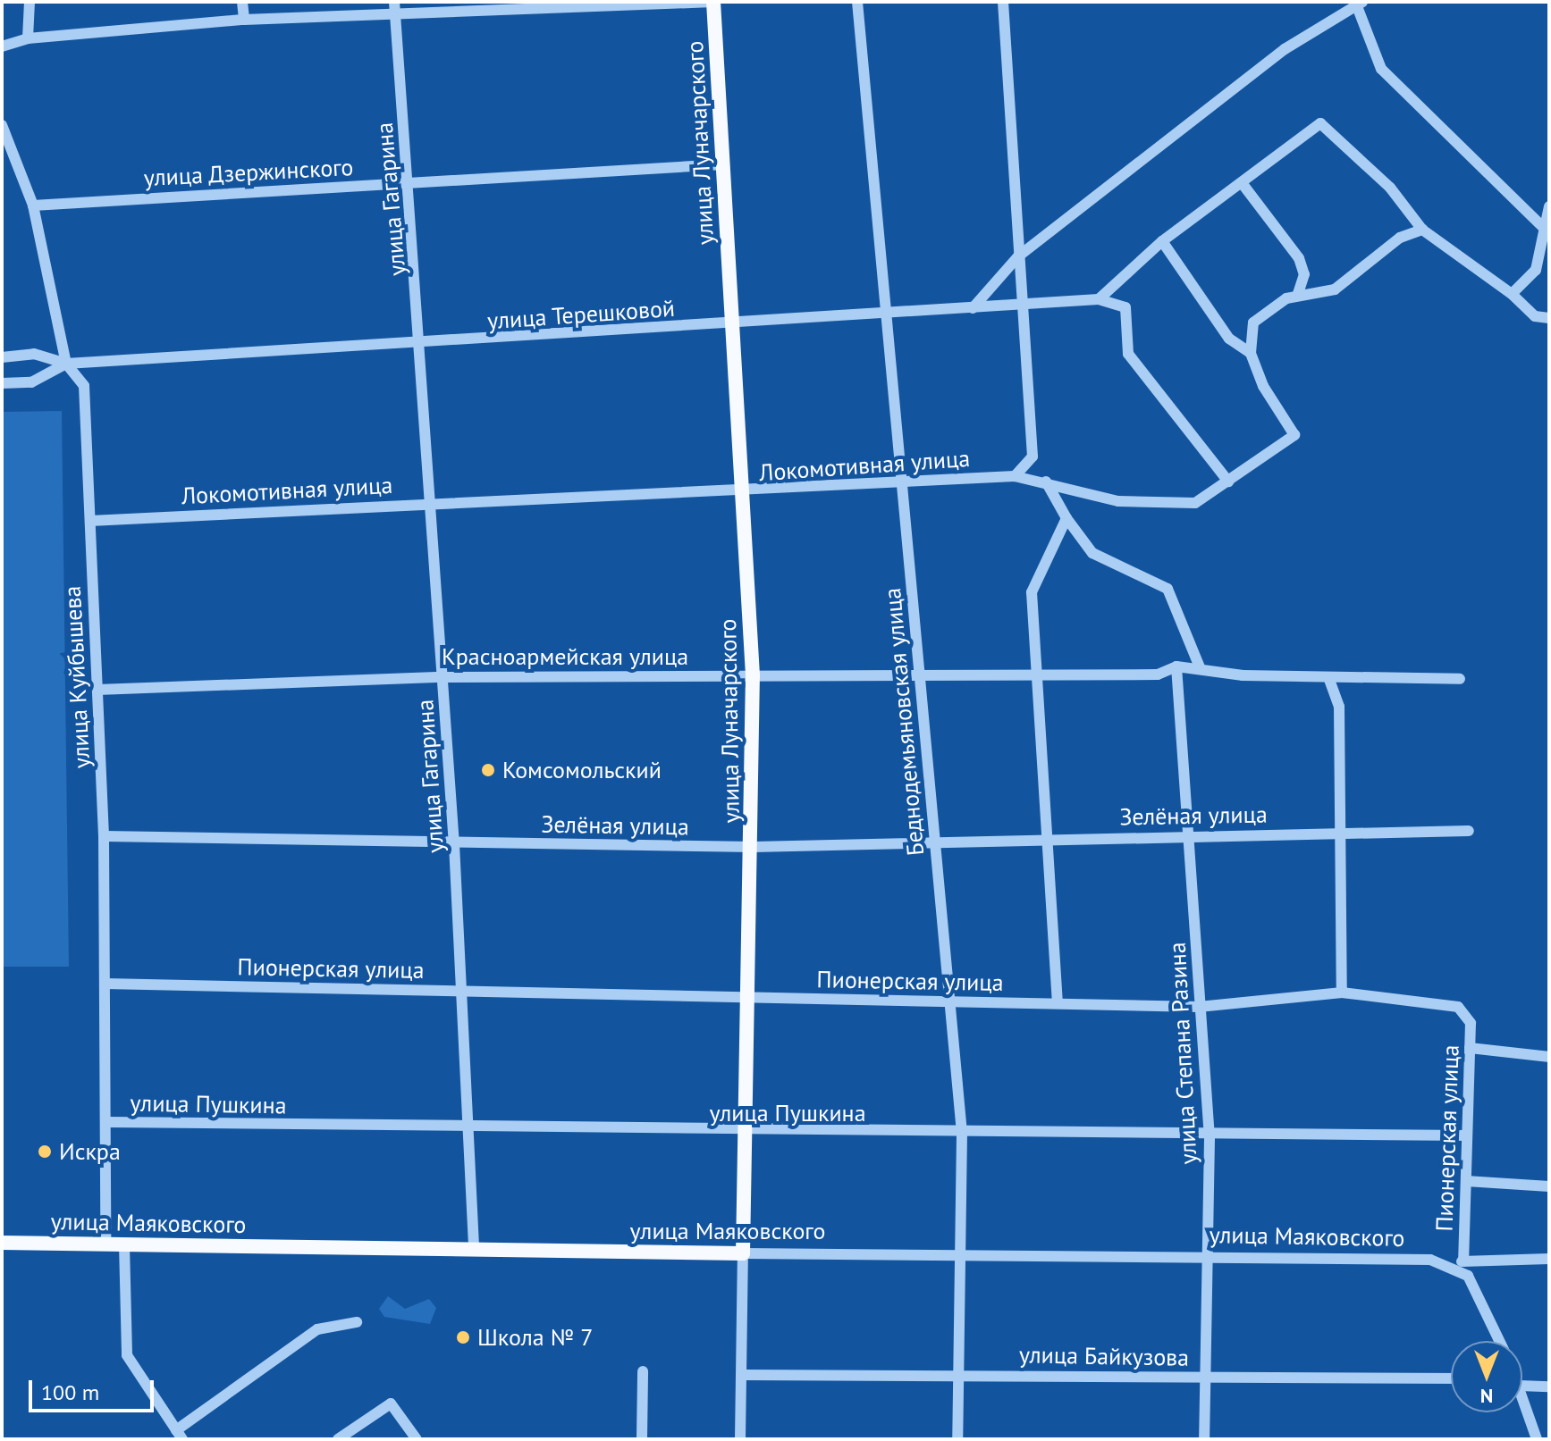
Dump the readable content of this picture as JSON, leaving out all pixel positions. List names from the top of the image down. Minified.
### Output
{"streets":{"main road":["улица Луначарского","улица Маяковского"],"street":["улица Дзержинского","улица Гагарина","улица Терешковой","Локомотивная улица","Красноармейская улица","улица Куйбышева","Беднодемьяновская улица","Зелёная улица","Пионерская улица","улица Степана Разина","улица Пушкина","улица Байкузова"]},"crossings":[["улица Луначарского","улица Дзержинского"],["улица Луначарского","улица Терешковой"],["улица Луначарского","Локомотивная улица"],["улица Луначарского","Красноармейская улица"],["улица Луначарского","Зелёная улица"],["улица Луначарского","Пионерская улица"],["улица Луначарского","улица Пушкина"],["улица Луначарского","улица Маяковского"],["улица Луначарского","улица Байкузова"],["улица Дзержинского","улица Гагарина"],["улица Дзержинского","улица Куйбышева"],["улица Гагарина","улица Терешковой"],["улица Гагарина","Локомотивная улица"],["улица Гагарина","Красноармейская улица"],["улица Гагарина","Зелёная улица"],["улица Гагарина","Пионерская улица"],["улица Гагарина","улица Пушкина"],["улица Гагарина","улица Маяковского"],["улица Терешковой","улица Куйбышева"],["улица Терешковой","Беднодемьяновская улица"],["Локомотивная улица","улица Куйбышева"],["Локомотивная улица","Беднодемьяновская улица"],["Красноармейская улица","улица Куйбышева"],["Красноармейская улица","Беднодемьяновская улица"],["Красноармейская улица","улица Степана Разина"],["улица Куйбышева","Зелёная улица"],["улица Куйбышева","Пионерская улица"],["улица Куйбышева","улица Пушкина"],["улица Куйбышева","улица Маяковского"],["Беднодемьяновская улица","Зелёная улица"],["Беднодемьяновская улица","Пионерская улица"],["Беднодемьяновская улица","улица Пушкина"],["Беднодемьяновская улица","улица Маяковского"],["Беднодемьяновская улица","улица Байкузова"],["Зелёная улица","улица Степана Разина"],["Пионерская улица","улица Степана Разина"],["Пионерская улица","улица Пушкина"],["улица Степана Разина","улица Пушкина"],["улица Степана Разина","улица Маяковского"],["улица Степана Разина","улица Байкузова"]],"places":["Комсомольский","Искра","Школа № 7"],"scale_bar":"100 m","north":"bottom"}
